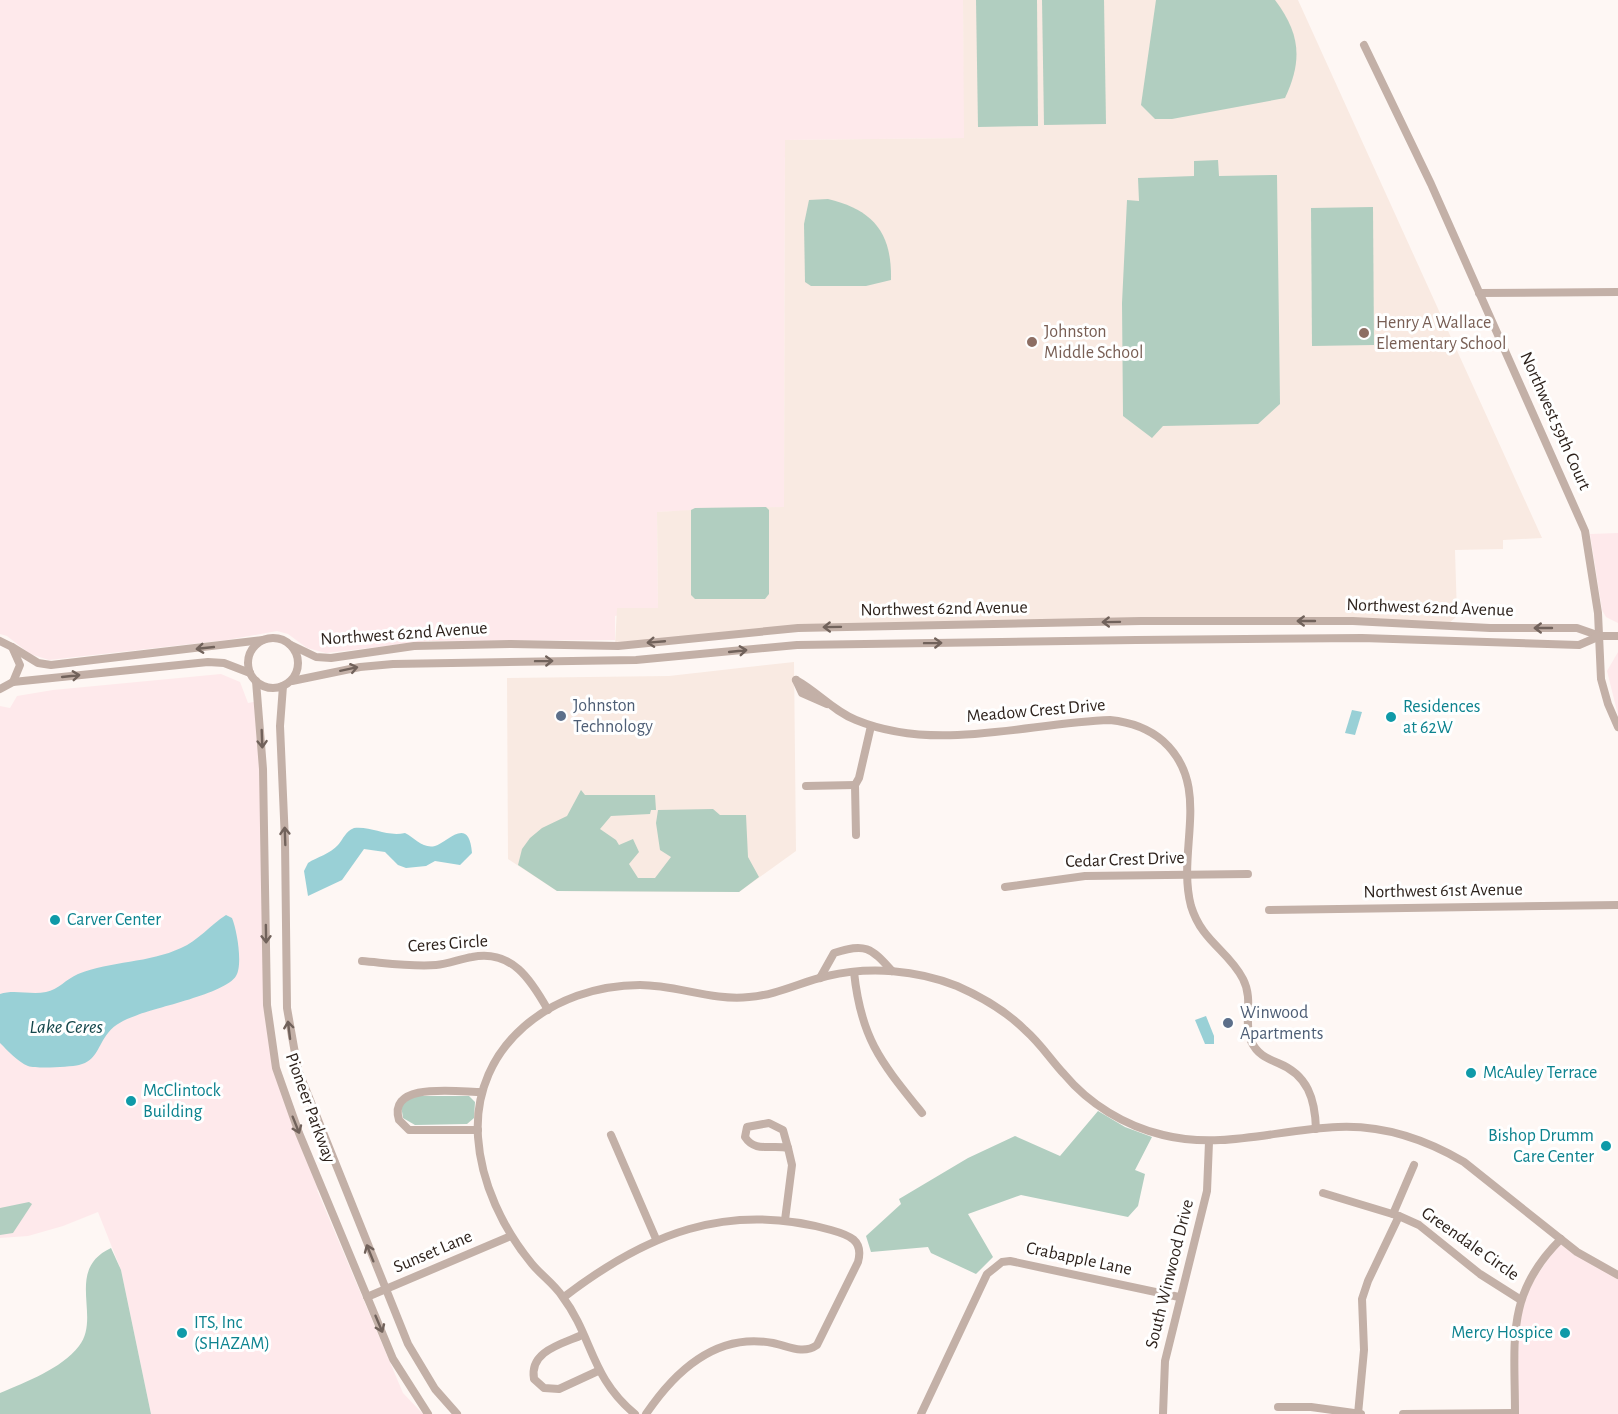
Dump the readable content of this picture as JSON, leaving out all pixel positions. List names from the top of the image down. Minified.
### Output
{"streets":{"street":["Northwest 59th Court","Northwest 62nd Avenue","Meadow Crest Drive","Cedar Crest Drive","Northwest 61st Avenue","Ceres Circle","Pioneer Parkway","Greendale Circle","Sunset Lane","Crabapple Lane","South Winwood Drive"]},"crossings":[["Northwest 59th Court","Northwest 62nd Avenue"],["Northwest 62nd Avenue","Pioneer Parkway"],["Meadow Crest Drive","Cedar Crest Drive"],["Pioneer Parkway","Sunset Lane"],["Crabapple Lane","South Winwood Drive"]],"water":["Lake Ceres"],"places":["Henry A Wallace Elementary School","Johnston Middle School","Johnston Technology","Residences at 62W","Carver Center","Winwood Apartments","McAuley Terrace","McClintock Building","Bishop Drumm Care Center","ITS, Inc (SHAZAM)","Mercy Hospice"]}
